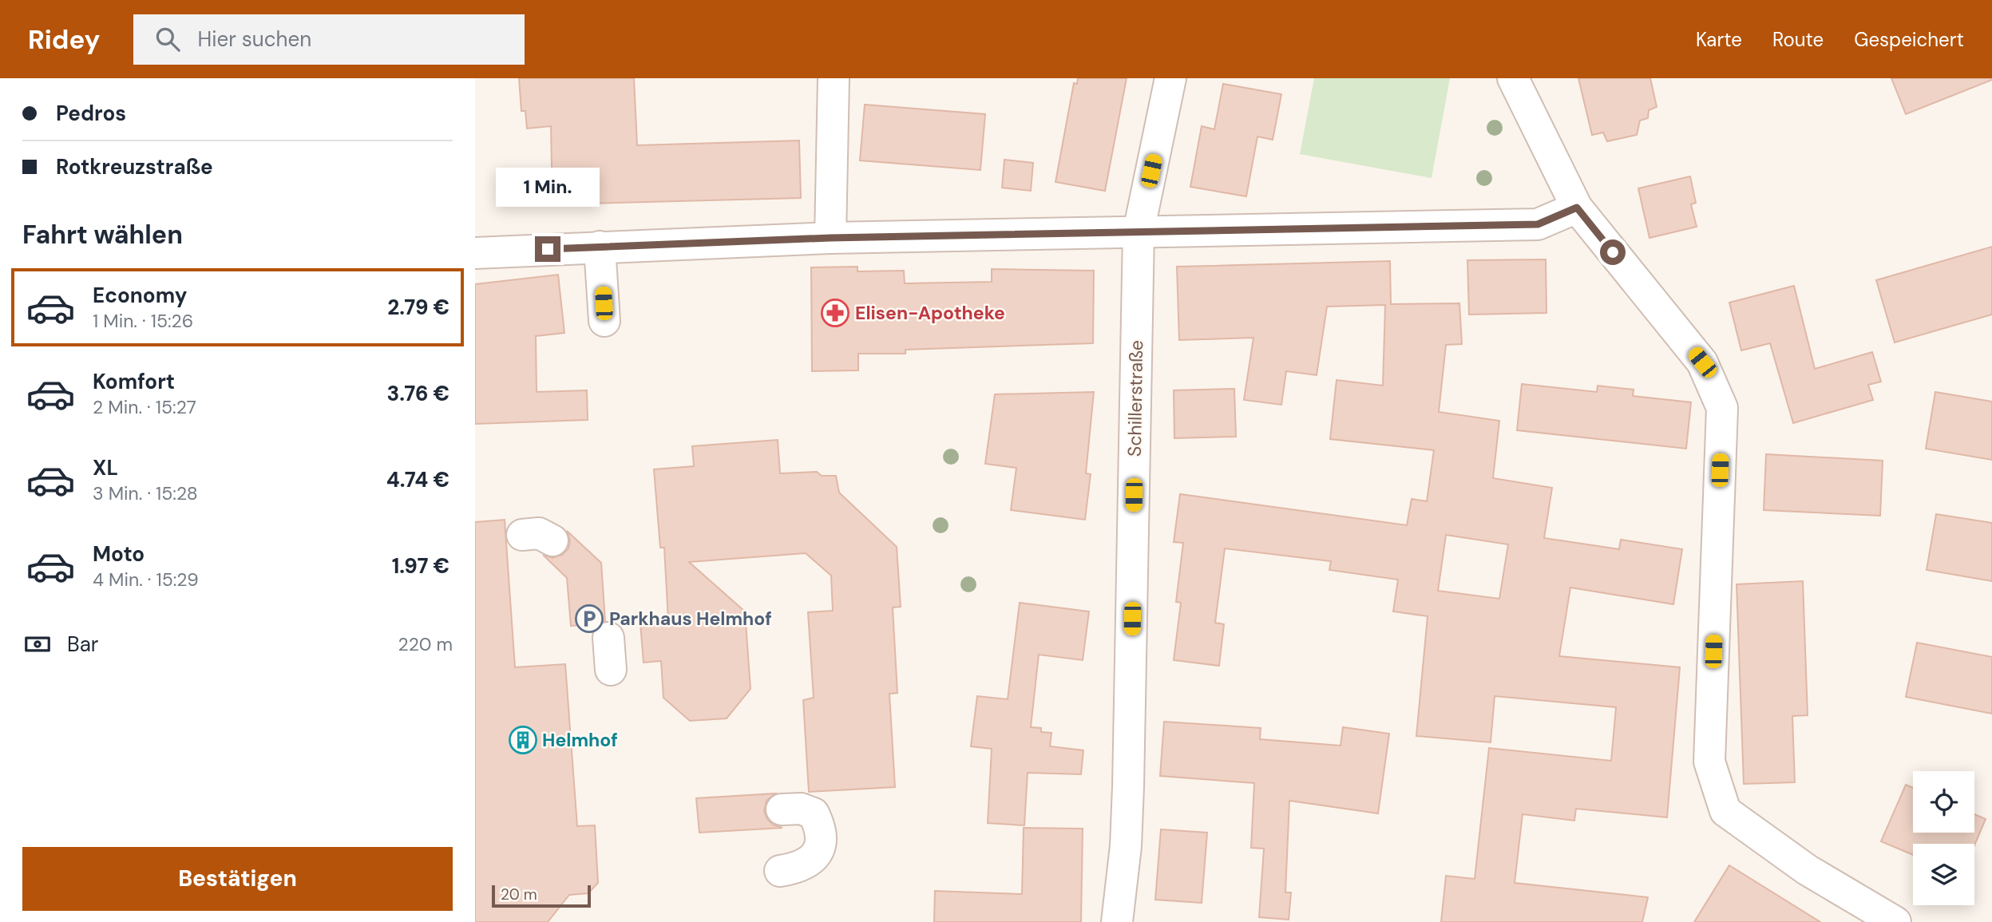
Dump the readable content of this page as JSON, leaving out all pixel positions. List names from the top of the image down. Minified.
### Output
{"streets":{"street":["Schillerstraße"]},"places":{"pharmacy":["Elisen-Apotheke"],"parking":["Parkhaus Helmhof"],"building":["Helmhof"]},"scale_bar":"20 m","page":{"header":"Ridey","search":"Hier suchen","nav":["Karte","Route","Gespeichert"],"banner":["Pedros","Rotkreuzstraße"],"bubble":"1 Min.","heading":"Fahrt wählen","list":[{"name":"Economy","note":"1 Min. · 15:26","value":"2.79 €"},{"name":"Komfort","note":"2 Min. · 15:27","value":"3.76 €"},{"name":"XL","note":"3 Min. · 15:28","value":"4.74 €"},{"name":"Moto","note":"4 Min. · 15:29","value":"1.97 €"}],"pay":["Bar","220 m"],"buttons":"Bestätigen","scale":"20 m"}}
